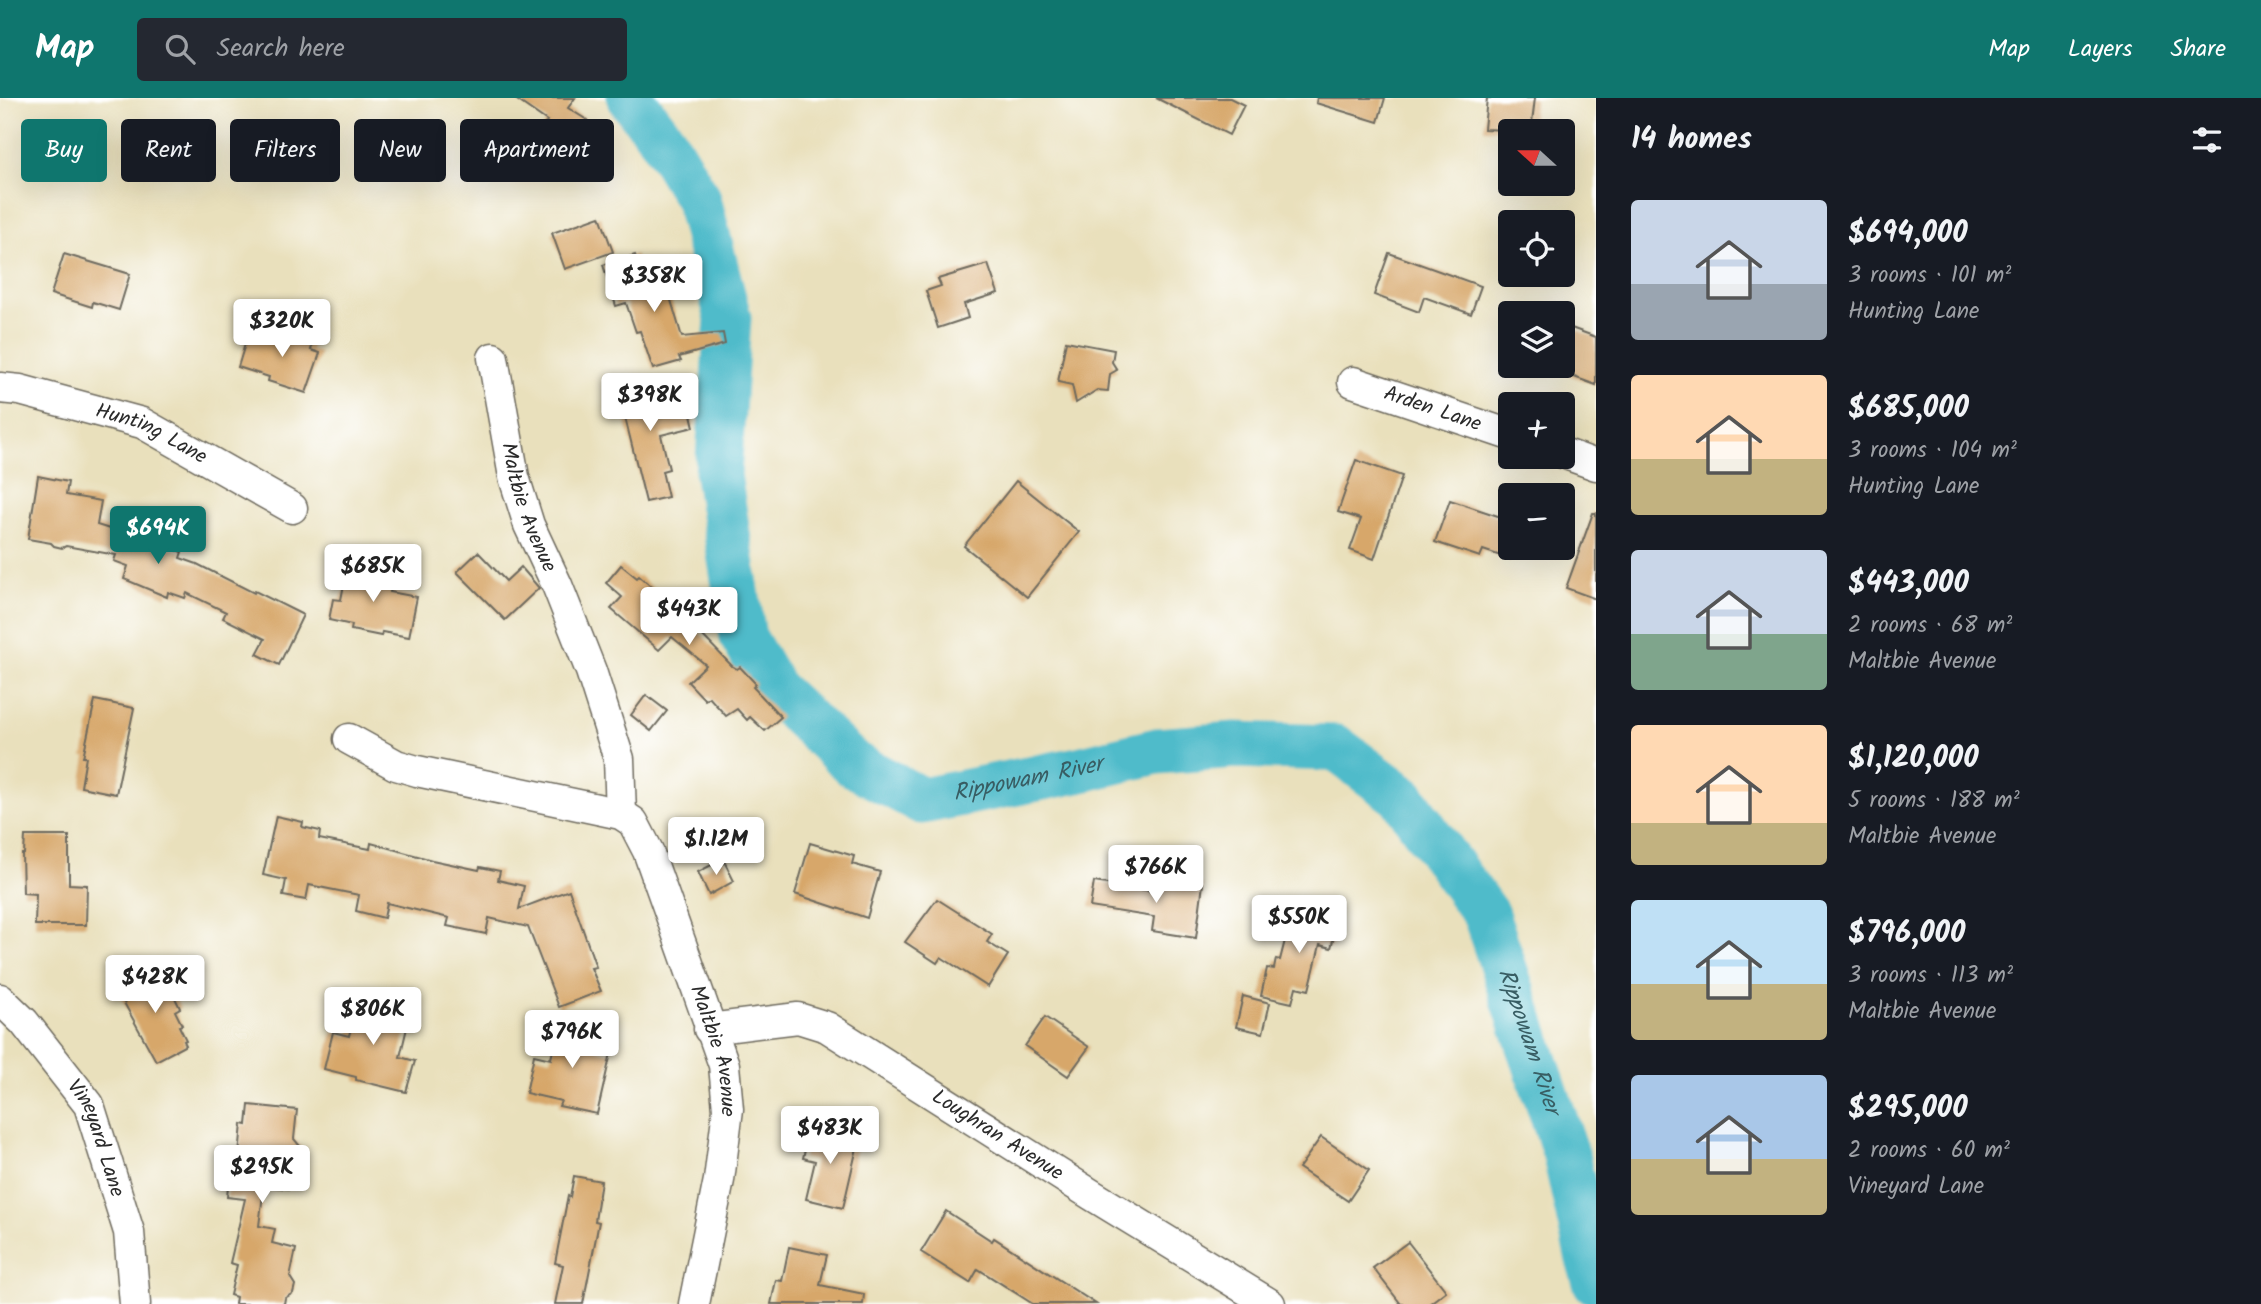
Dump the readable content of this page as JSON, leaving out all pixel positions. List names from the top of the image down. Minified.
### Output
{"streets":{"street":["Arden Lane","Hunting Lane","Maltbie Avenue","Loughran Avenue","Vineyard Lane"]},"crossings":[["Maltbie Avenue","Loughran Avenue"]],"water":["Rippowam River"],"north":"left","page":{"header":"Map","search":"Search here","nav":["Map","Layers","Share"],"heading":"14 homes","map_buttons":["+","−"],"chip":["Buy","Rent","Filters","New","Apartment"],"list":[{"name":"$694,000","note":"3 rooms · 101 m² · Hunting Lane"},{"name":"$685,000","note":"3 rooms · 104 m² · Hunting Lane"},{"name":"$443,000","note":"2 rooms · 68 m² · Maltbie Avenue"},{"name":"$1,120,000","note":"5 rooms · 188 m² · Maltbie Avenue"},{"name":"$796,000","note":"3 rooms · 113 m² · Maltbie Avenue"},{"name":"$295,000","note":"2 rooms · 60 m² · Vineyard Lane"}],"price":["$358K","$320K","$398K","$694K","$685K","$443K","$1.12M","$766K","$550K","$428K","$806K","$796K","$483K","$295K"]}}
